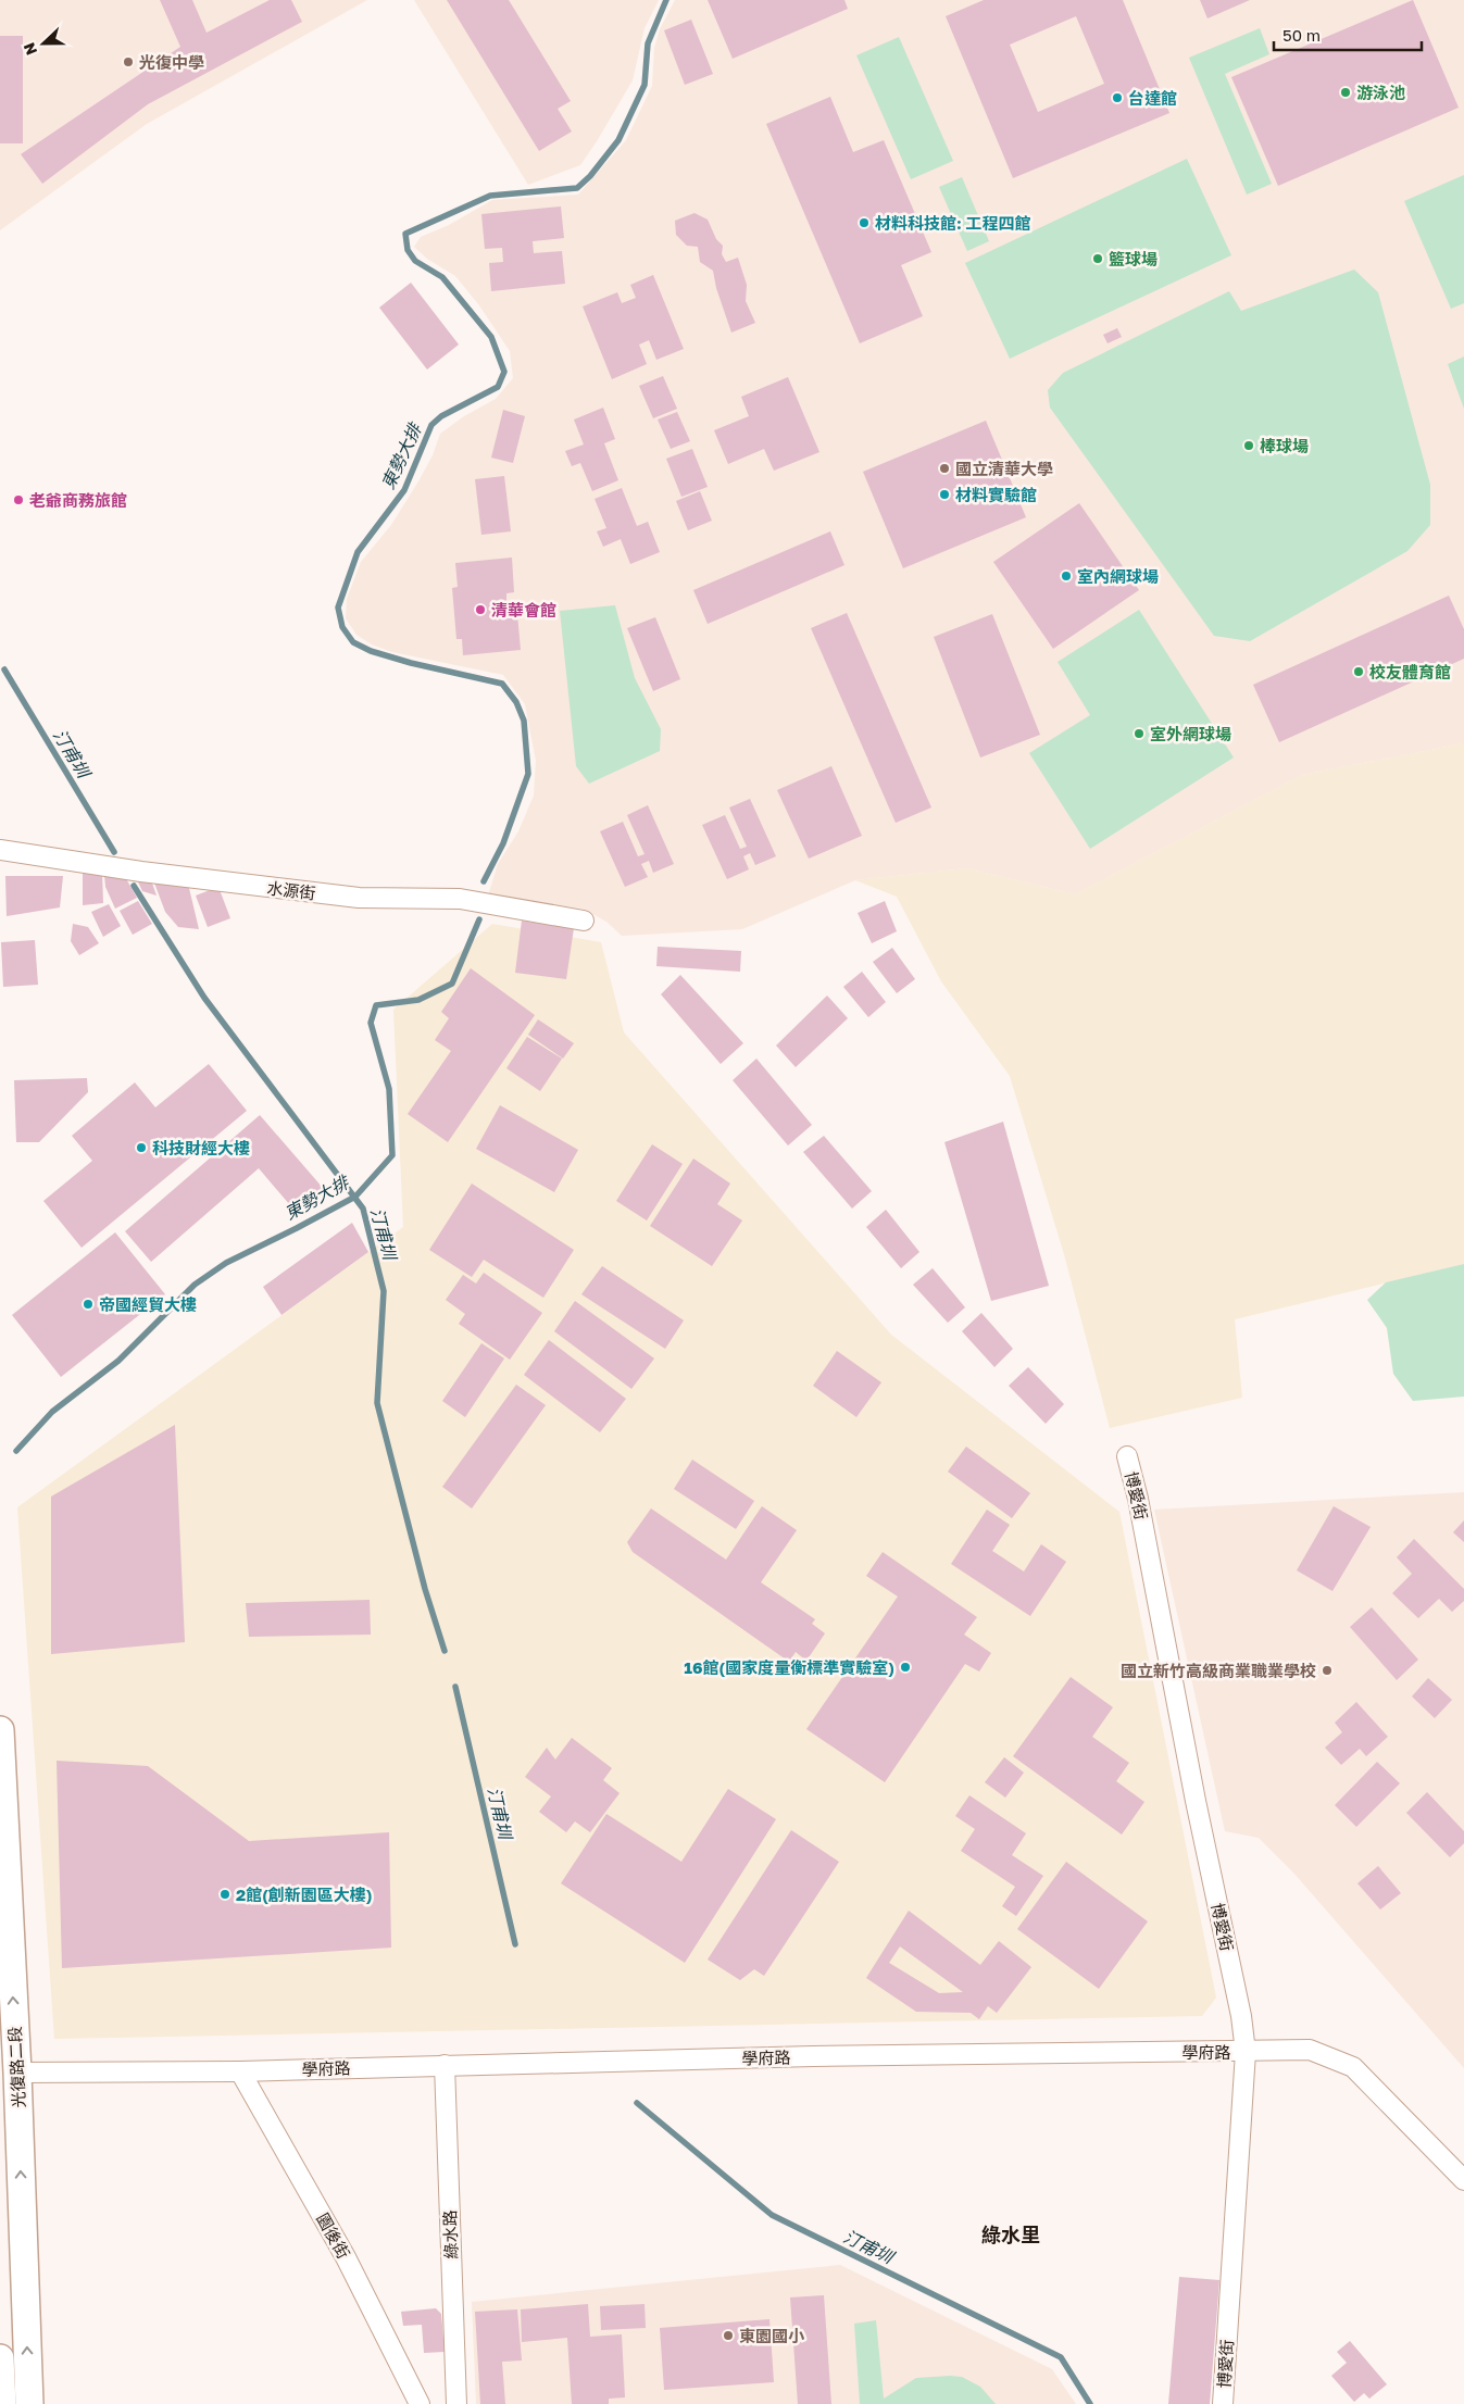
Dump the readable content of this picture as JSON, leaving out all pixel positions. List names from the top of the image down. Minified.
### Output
{"streets":{"main road":["光復路二段"],"street":["水源街","博愛街","學府路","綠水路","園後街"]},"crossings":[["博愛街","學府路"],["學府路","光復路二段"],["學府路","綠水路"],["學府路","園後街"]],"one_way":["光復路二段"],"districts":["綠水里"],"water":["東勢大排","汀甫圳"],"places":["光復中學","游泳池","台達館","材料科技館: 工程四館","籃球場","棒球場","國立清華大學","材料實驗館","老爺商務旅館","室內網球場","清華會館","校友體育館","室外網球場","科技財經大樓","帝國經貿大樓","16館(國家度量衡標準實驗室)","國立新竹高級商業職業學校","2館(創新園區大樓)","東園國小"],"scale_bar":"50 m","north":"left"}
